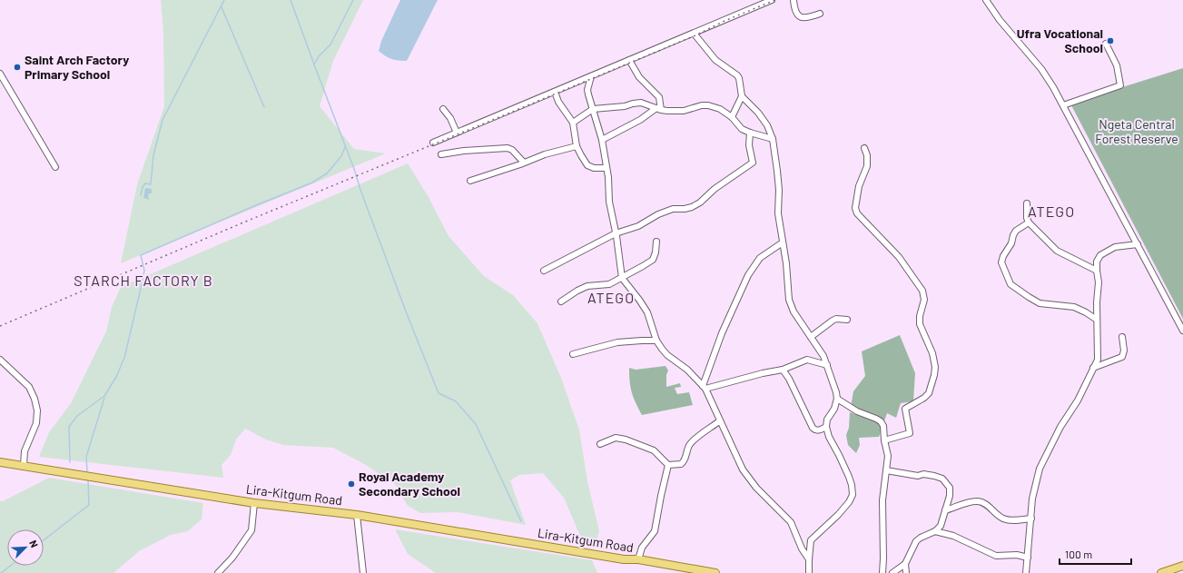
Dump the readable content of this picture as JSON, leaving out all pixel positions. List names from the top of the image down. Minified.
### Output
{"streets":{"main road":["Lira-Kitgum Road"]},"districts":["ATEGO","STARCH FACTORY B","ATEGO"],"parks":["Ngeta Central Forest Reserve"],"places":["Ufra Vocational School","Saint Arch Factory Primary School","Royal Academy Secondary School"],"scale_bar":"100 m","north":"top right"}
